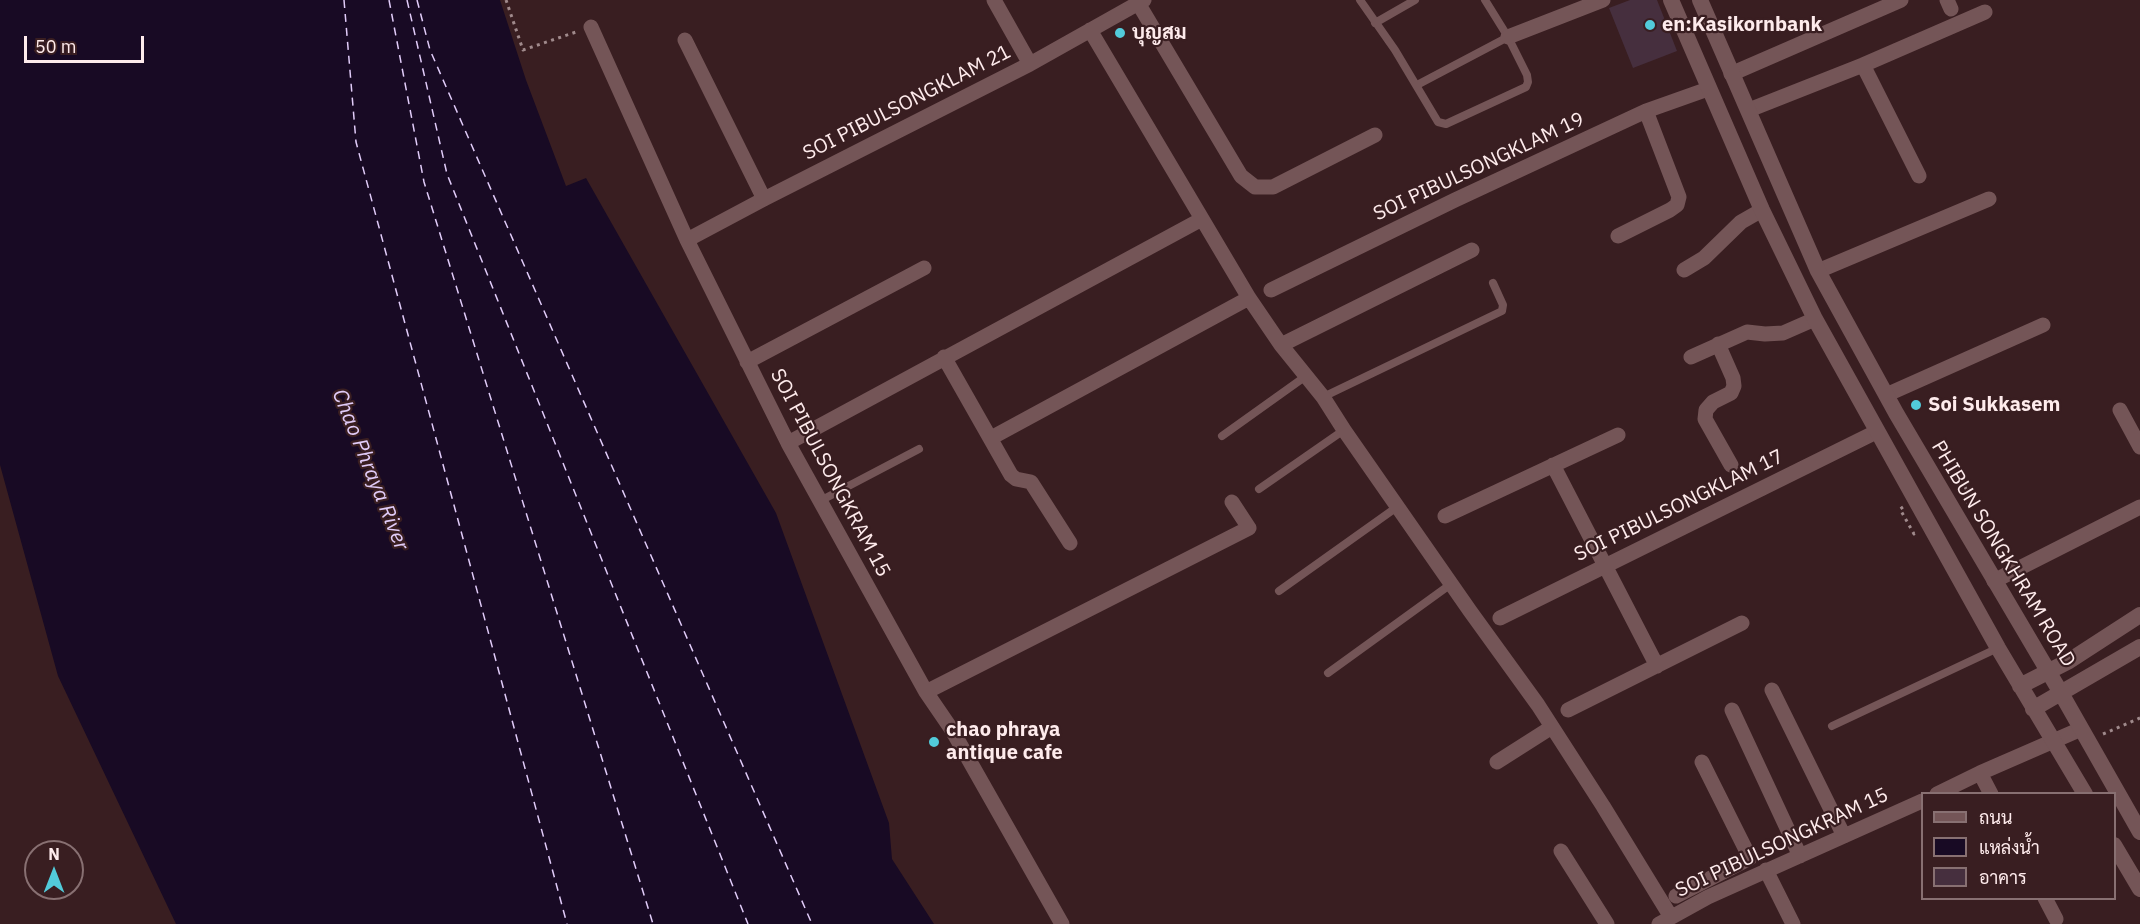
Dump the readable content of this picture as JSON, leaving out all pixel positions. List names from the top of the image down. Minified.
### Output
{"streets":{"main road":["PHIBUN SONGKHRAM ROAD"],"street":["SOI PIBULSONGKLAM 21","SOI PIBULSONGKLAM 19","SOI PIBULSONGKRAM 15","SOI PIBULSONGKLAM 17"]},"crossings":[["SOI PIBULSONGKLAM 21","SOI PIBULSONGKRAM 15"]],"water":["Chao Phraya River"],"places":["en:Kasikornbank","บุญสม","Soi Sukkasem","chao phraya antique cafe"],"legend":["ถนน","แหล่งน้ำ","อาคาร"],"scale_bar":"50 m","north":"top"}
